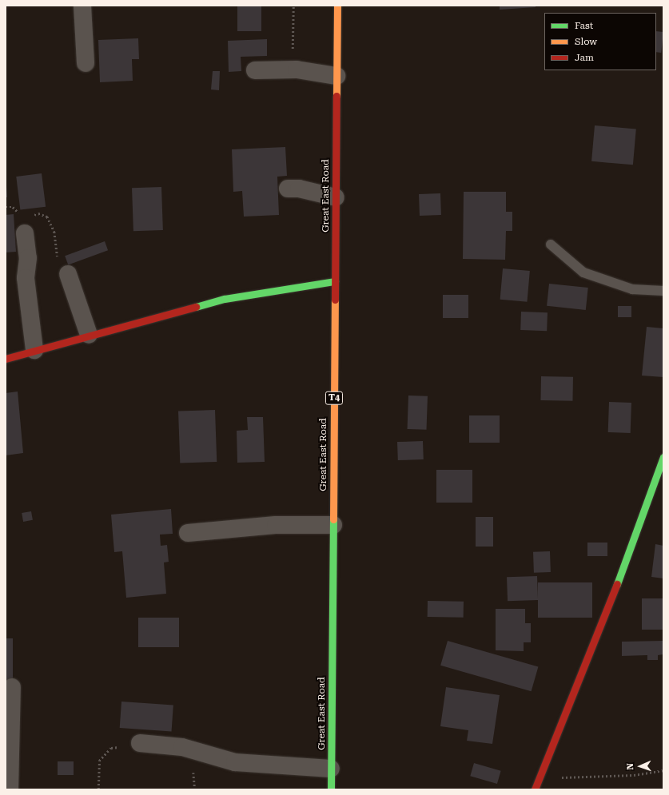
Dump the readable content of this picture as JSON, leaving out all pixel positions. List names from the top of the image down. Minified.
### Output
{"streets":{"main road":["Great East Road","T4"]},"legend":["Fast","Slow","Jam"],"north":"left"}
